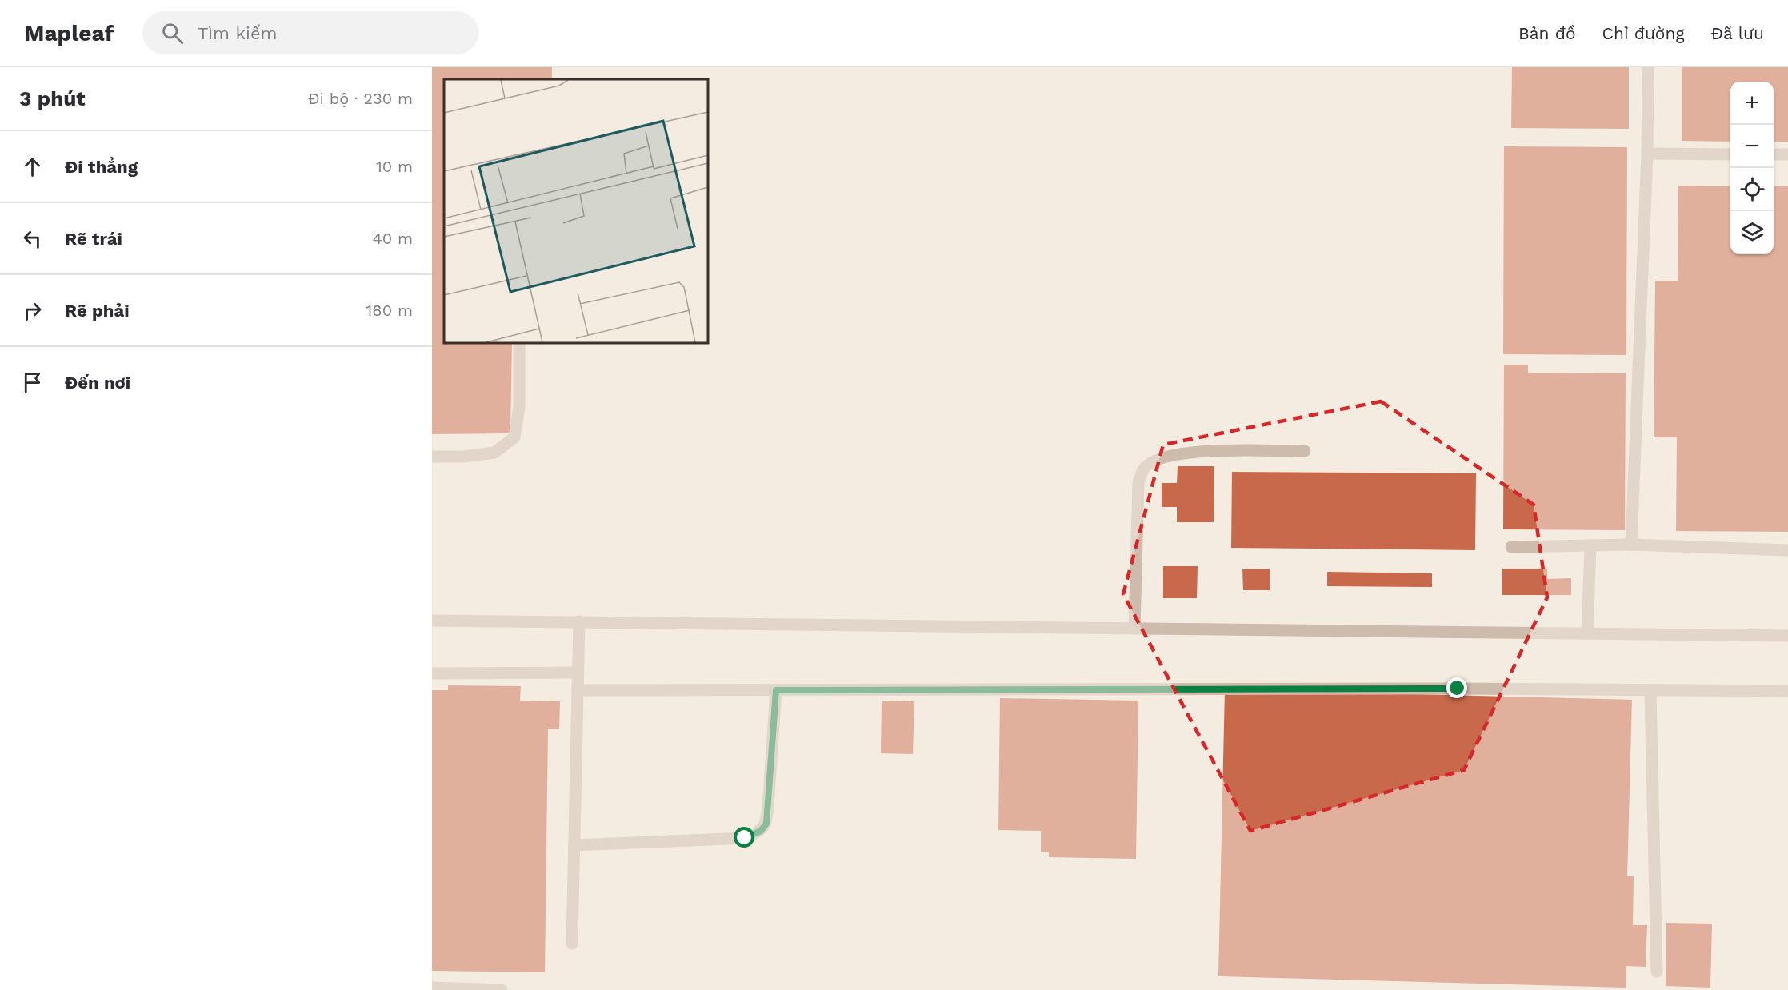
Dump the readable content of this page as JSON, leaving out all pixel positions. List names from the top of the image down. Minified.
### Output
{"page":{"header":"Mapleaf","search":"Tìm kiếm","nav":["Bản đồ","Chỉ đường","Đã lưu"],"heading":["3 phút","Đi bộ · 230 m"],"map_buttons":["+","−"],"list":[["Đi thẳng","10 m"],["Rẽ trái","40 m"],["Rẽ phải","180 m"],"Đến nơi"]}}
